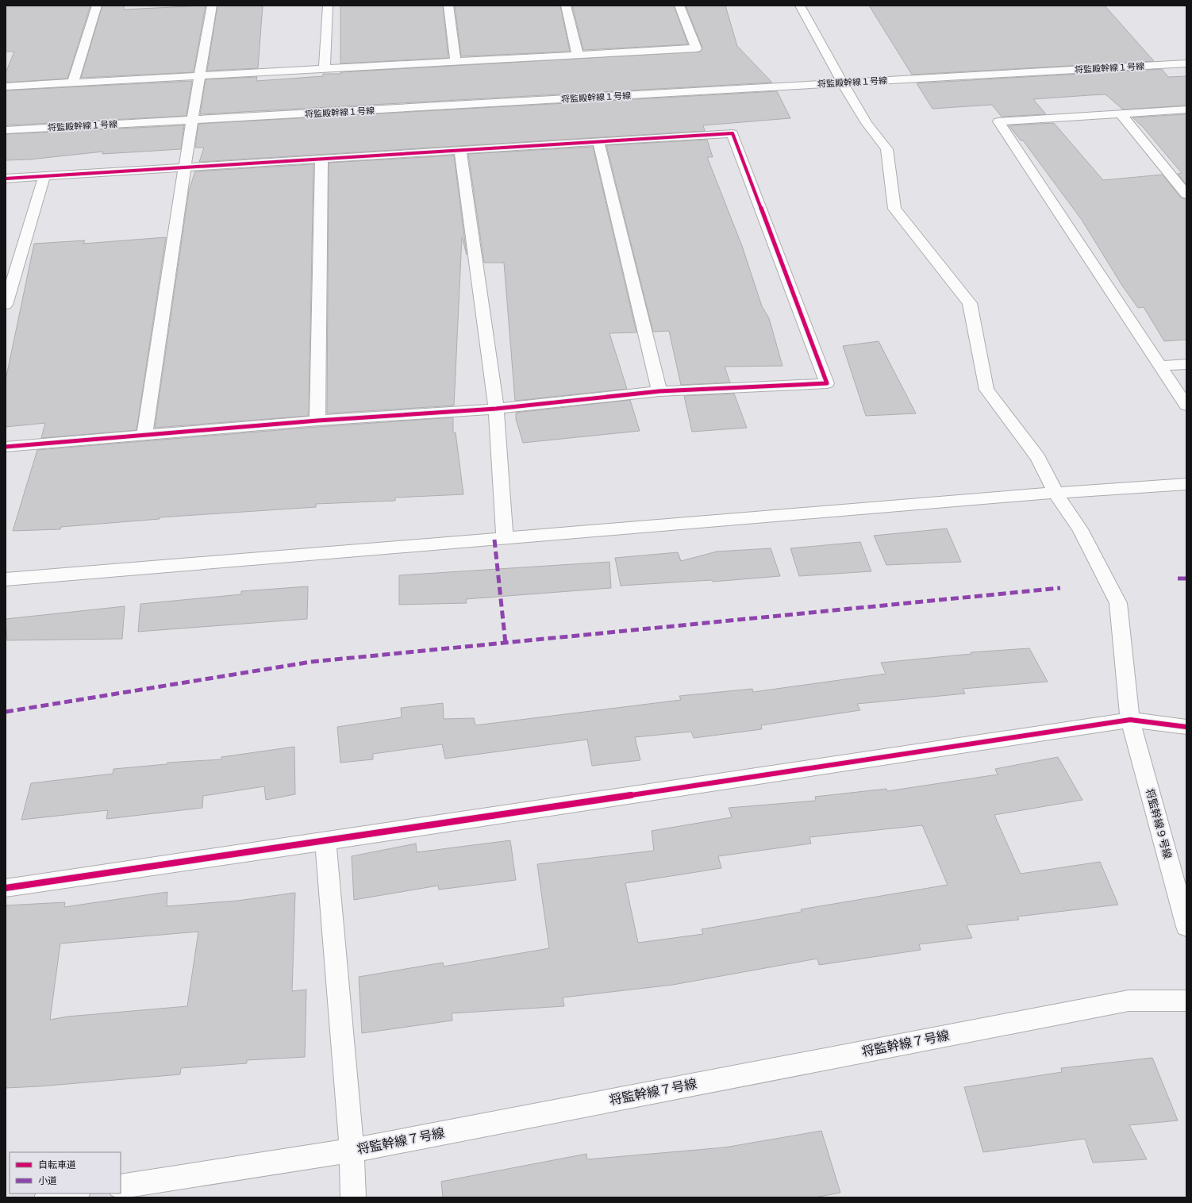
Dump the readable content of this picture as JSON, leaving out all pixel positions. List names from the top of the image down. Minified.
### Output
{"streets":{"street":["将監殿幹線１号線","将監幹線９号線","将監幹線７号線"]},"crossings":[["将監殿幹線１号線","将監幹線９号線"]],"legend":["自転車道","小道"]}
